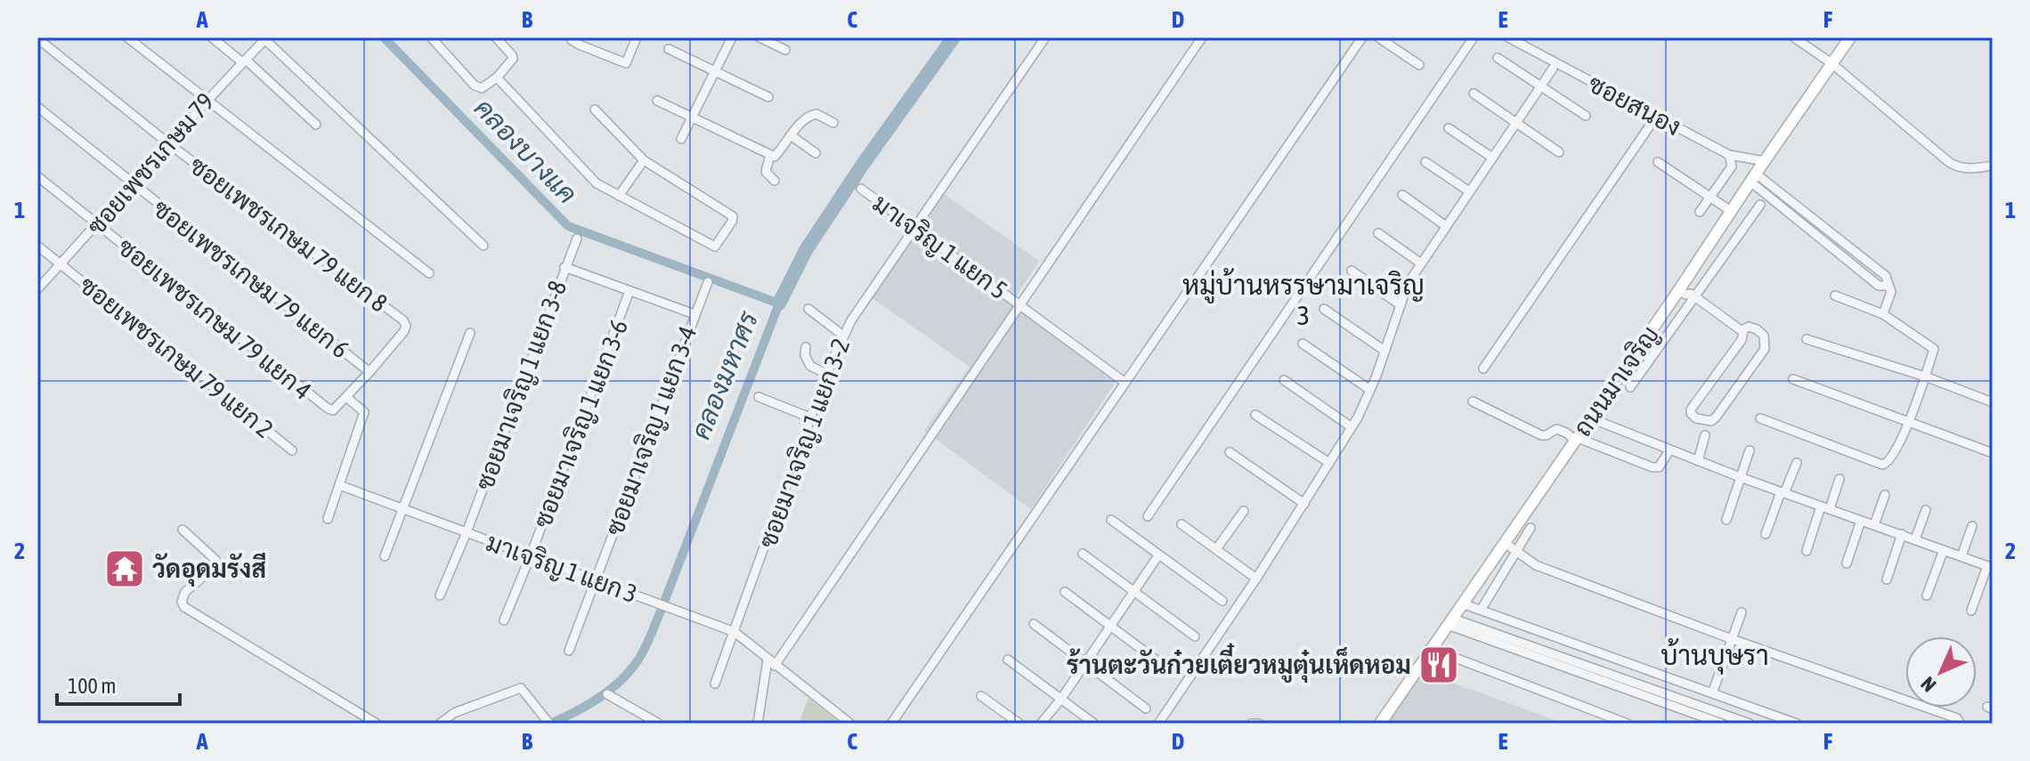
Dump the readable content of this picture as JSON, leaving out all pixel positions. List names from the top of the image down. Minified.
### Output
{"streets":{"main road":["ถนนมาเจริญ"],"street":["ซอยสนอง","ซอยเพชรเกษม 79","ซอยเพชรเกษม 79 แยก 8","มาเจริญ 1 แยก 5","ซอยเพชรเกษม 79 แยก 6","ซอยเพชรเกษม 79 แยก 4","ซอยเพชรเกษม 79 แยก 2","ซอยมาเจริญ 1 แยก 3-8","ซอยมาเจริญ 1 แยก 3-6","ซอยมาเจริญ 1 แยก 3-4","ซอยมาเจริญ 1 แยก 3-2","มาเจริญ 1 แยก 3"]},"crossings":[["ซอยสนอง","ถนนมาเจริญ"],["ซอยเพชรเกษม 79","ซอยเพชรเกษม 79 แยก 8"],["ซอยเพชรเกษม 79","ซอยเพชรเกษม 79 แยก 6"],["ซอยเพชรเกษม 79","ซอยเพชรเกษม 79 แยก 4"],["ซอยเพชรเกษม 79","ซอยเพชรเกษม 79 แยก 2"],["ซอยเพชรเกษม 79 แยก 8","ซอยเพชรเกษม 79 แยก 6"],["มาเจริญ 1 แยก 5","ซอยมาเจริญ 1 แยก 3-2"],["ซอยมาเจริญ 1 แยก 3-8","มาเจริญ 1 แยก 3"],["ซอยมาเจริญ 1 แยก 3-6","มาเจริญ 1 แยก 3"],["ซอยมาเจริญ 1 แยก 3-4","มาเจริญ 1 แยก 3"],["ซอยมาเจริญ 1 แยก 3-2","มาเจริญ 1 แยก 3"]],"districts":["หมู่บ้านหรรษามาเจริญ 3","บ้านบุษรา"],"water":["คลองบางแค","คลองมหาศร"],"places":{"temple":["วัดอุดมรังสี"],"restaurant":["ร้านตะวันก๋วยเตี๋ยวหมูตุ๋นเห็ดหอม"]},"scale_bar":"100 m","north":"bottom left","grid":{"columns":["A","B","C","D","E","F"],"rows":["1","2"]}}
